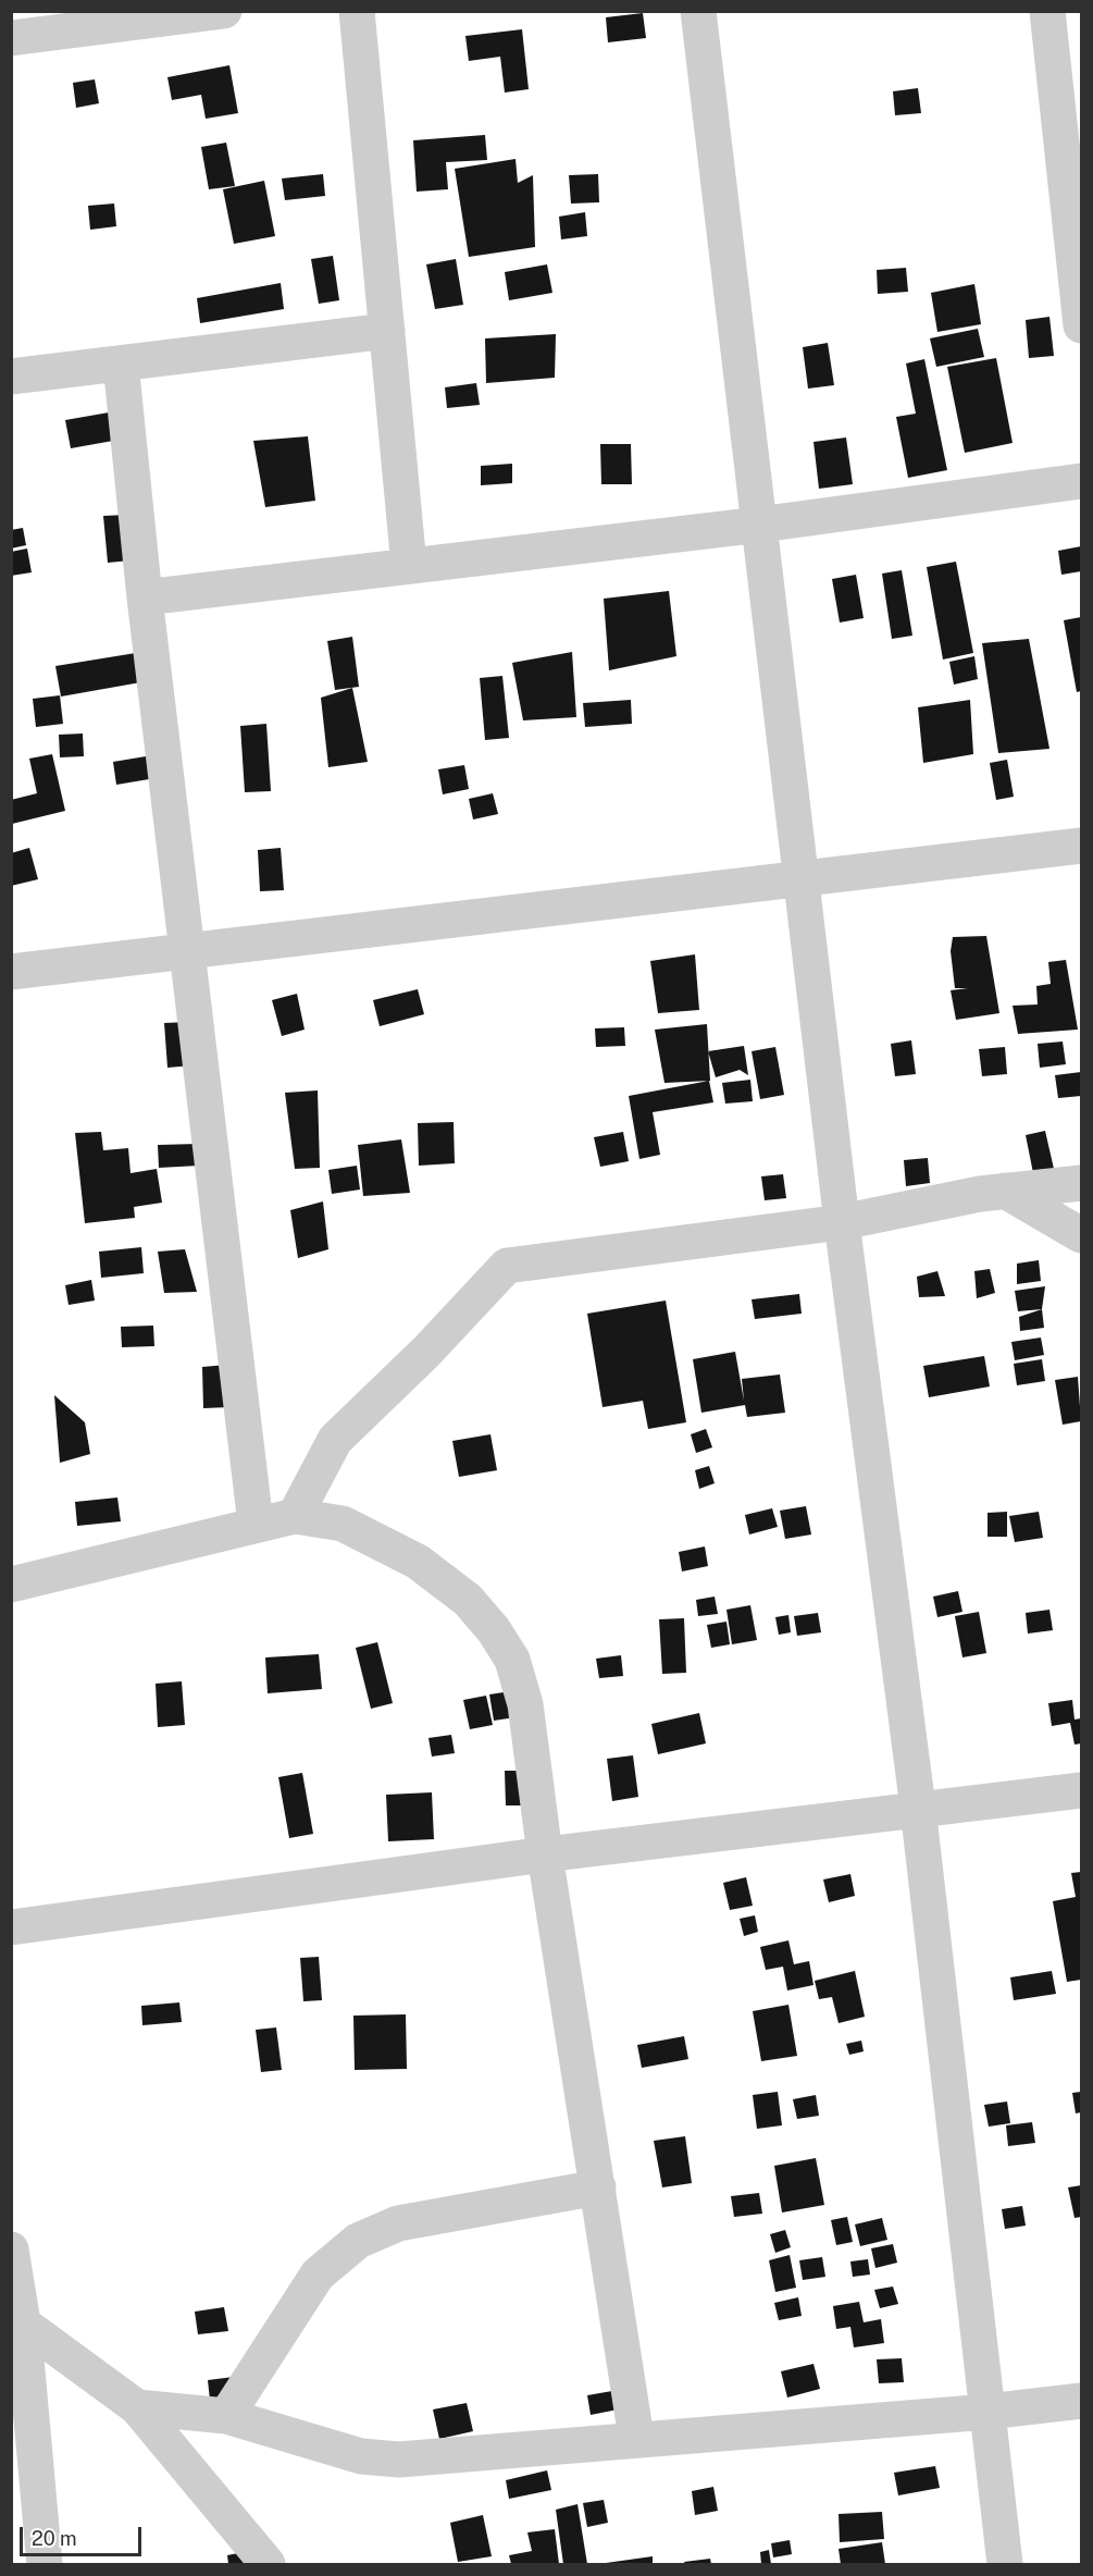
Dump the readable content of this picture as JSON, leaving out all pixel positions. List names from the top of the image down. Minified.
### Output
{"scale_bar":"20 m"}
